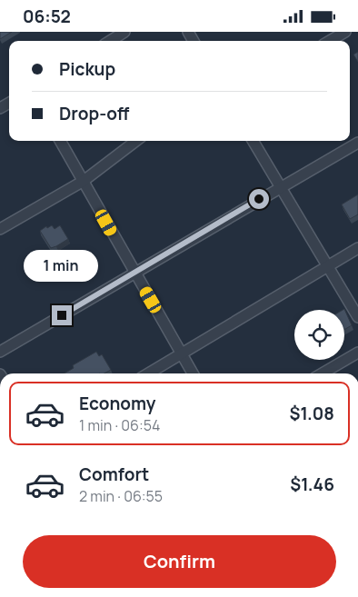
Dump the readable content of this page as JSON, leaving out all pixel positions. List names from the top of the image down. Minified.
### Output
{"page":{"status":"06:52","banner":["Pickup","Drop-off"],"bubble":"1 min","list":[{"name":"Economy","note":"1 min · 06:54","value":"$1.08"},{"name":"Comfort","note":"2 min · 06:55","value":"$1.46"}],"buttons":"Confirm"}}
